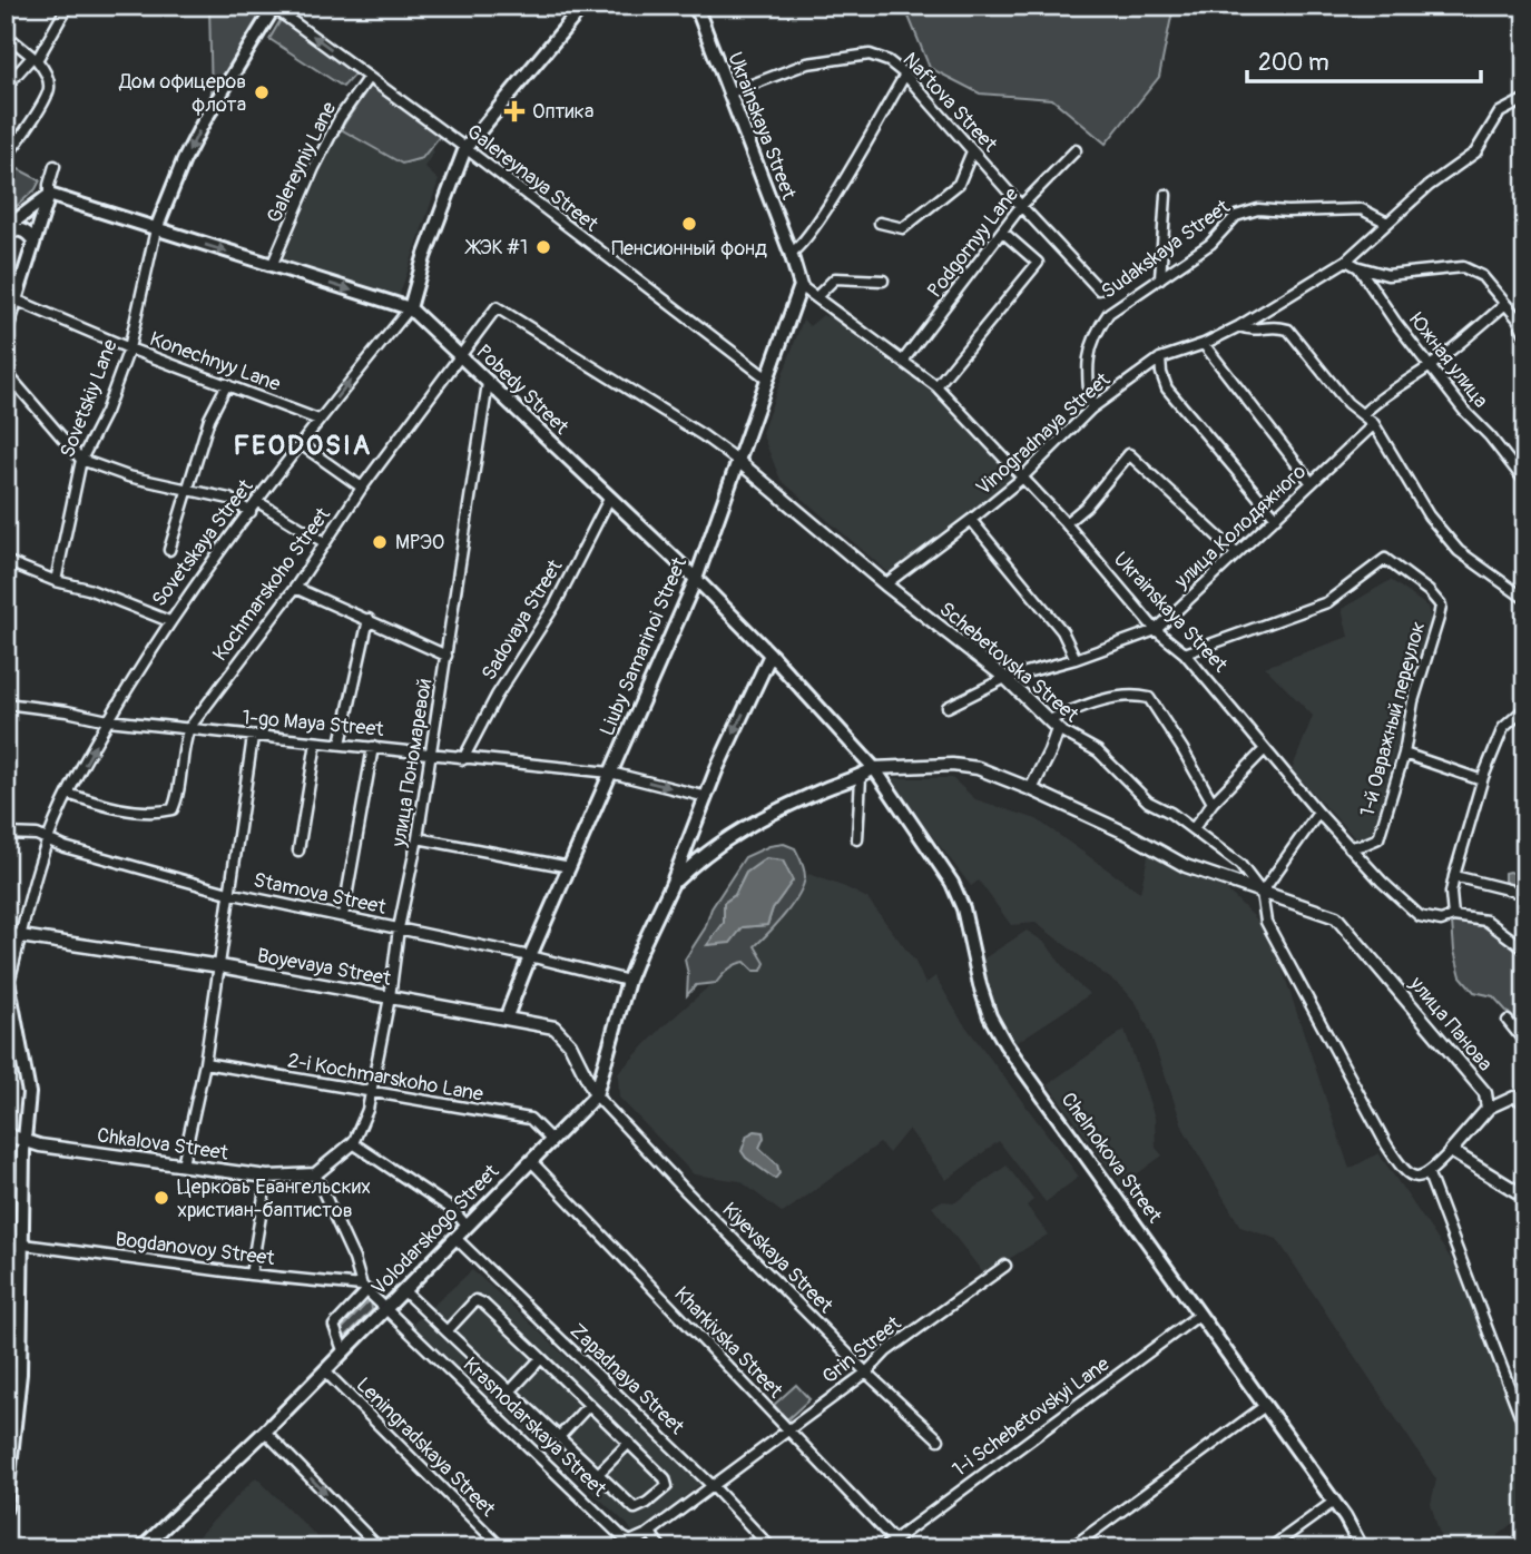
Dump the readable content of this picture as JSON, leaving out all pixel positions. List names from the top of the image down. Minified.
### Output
{"streets":{"main road":["Ukrainskaya Street","Pobedy Street","Sovetskaya Street","Liuby Samarinoi Street","Chelnokova Street","Volodarskogo Street"],"street":["Naftova Street","Galereyniy Lane","Galereynaya Street","Podgornyy Lane","Sudakskaya Street","Южная улица","Konechnyy Lane","Sovetskiy Lane","Vinogradnaya Street","улица Колодяжного","Kochmarskoho Street","Sadovaya Street","Schebetovska Street","1-й Овражный переулок","1-go Maya Street","улица Пономаревой","Stamova Street","Boyevaya Street","улица Панова","2-i Kochmarskoho Lane","Chkalova Street","Bogdanovoy Street","Kiyevskaya Street","Kharkivska Street","Grin Street","Zapadnaya Street","1-i Schebetovskyi Lane","Krasnodarskaya Street","Leningradskaya Street"]},"crossings":[["Naftova Street","Ukrainskaya Street"],["Naftova Street","Podgornyy Lane"],["Ukrainskaya Street","Podgornyy Lane"],["Ukrainskaya Street","Vinogradnaya Street"],["Ukrainskaya Street","улица Колодяжного"],["Ukrainskaya Street","Liuby Samarinoi Street"],["Ukrainskaya Street","1-й Овражный переулок"],["Galereyniy Lane","Galereynaya Street"],["Galereyniy Lane","Pobedy Street"],["Galereynaya Street","Sovetskaya Street"],["Galereynaya Street","Liuby Samarinoi Street"],["Sudakskaya Street","Vinogradnaya Street"],["Южная улица","Vinogradnaya Street"],["Konechnyy Lane","Sovetskiy Lane"],["Konechnyy Lane","Sovetskaya Street"],["Pobedy Street","Sovetskiy Lane"],["Pobedy Street","Sovetskaya Street"],["Pobedy Street","Kochmarskoho Street"],["Pobedy Street","Sadovaya Street"],["Pobedy Street","Liuby Samarinoi Street"],["Pobedy Street","улица Пономаревой"],["Pobedy Street","улица Панова"],["Pobedy Street","Chelnokova Street"],["Pobedy Street","Volodarskogo Street"],["Vinogradnaya Street","Schebetovska Street"],["улица Колодяжного","Schebetovska Street"],["Sovetskaya Street","Kochmarskoho Street"],["Sovetskaya Street","1-go Maya Street"],["Sovetskaya Street","Stamova Street"],["Sovetskaya Street","Boyevaya Street"],["Kochmarskoho Street","Schebetovska Street"],["Kochmarskoho Street","1-go Maya Street"],["Sadovaya Street","1-go Maya Street"],["Liuby Samarinoi Street","Schebetovska Street"],["Liuby Samarinoi Street","1-go Maya Street"],["Liuby Samarinoi Street","Stamova Street"],["Liuby Samarinoi Street","Boyevaya Street"],["Schebetovska Street","улица Панова"],["1-go Maya Street","улица Пономаревой"],["1-go Maya Street","Volodarskogo Street"],["улица Пономаревой","Stamova Street"],["улица Пономаревой","Boyevaya Street"],["улица Пономаревой","2-i Kochmarskoho Lane"],["Stamova Street","Volodarskogo Street"],["Boyevaya Street","Volodarskogo Street"],["Boyevaya Street","Kiyevskaya Street"],["улица Панова","Chelnokova Street"],["улица Панова","Volodarskogo Street"],["2-i Kochmarskoho Lane","Volodarskogo Street"],["Chelnokova Street","Volodarskogo Street"],["Chelnokova Street","1-i Schebetovskyi Lane"],["Volodarskogo Street","Kiyevskaya Street"],["Volodarskogo Street","Kharkivska Street"],["Volodarskogo Street","Zapadnaya Street"],["Volodarskogo Street","Krasnodarskaya Street"],["Volodarskogo Street","Leningradskaya Street"],["Kiyevskaya Street","Grin Street"],["Kharkivska Street","Grin Street"],["Kharkivska Street","1-i Schebetovskyi Lane"],["Grin Street","Zapadnaya Street"],["Grin Street","Krasnodarskaya Street"]],"districts":["FEODOSIA"],"places":{"other":["Дом офицеров флота","Пенсионный фонд","ЖЭК #1","МРЭО","Церковь Евангельских христиан-баптистов"],"health":["Оптика"]},"scale_bar":"200 m"}
